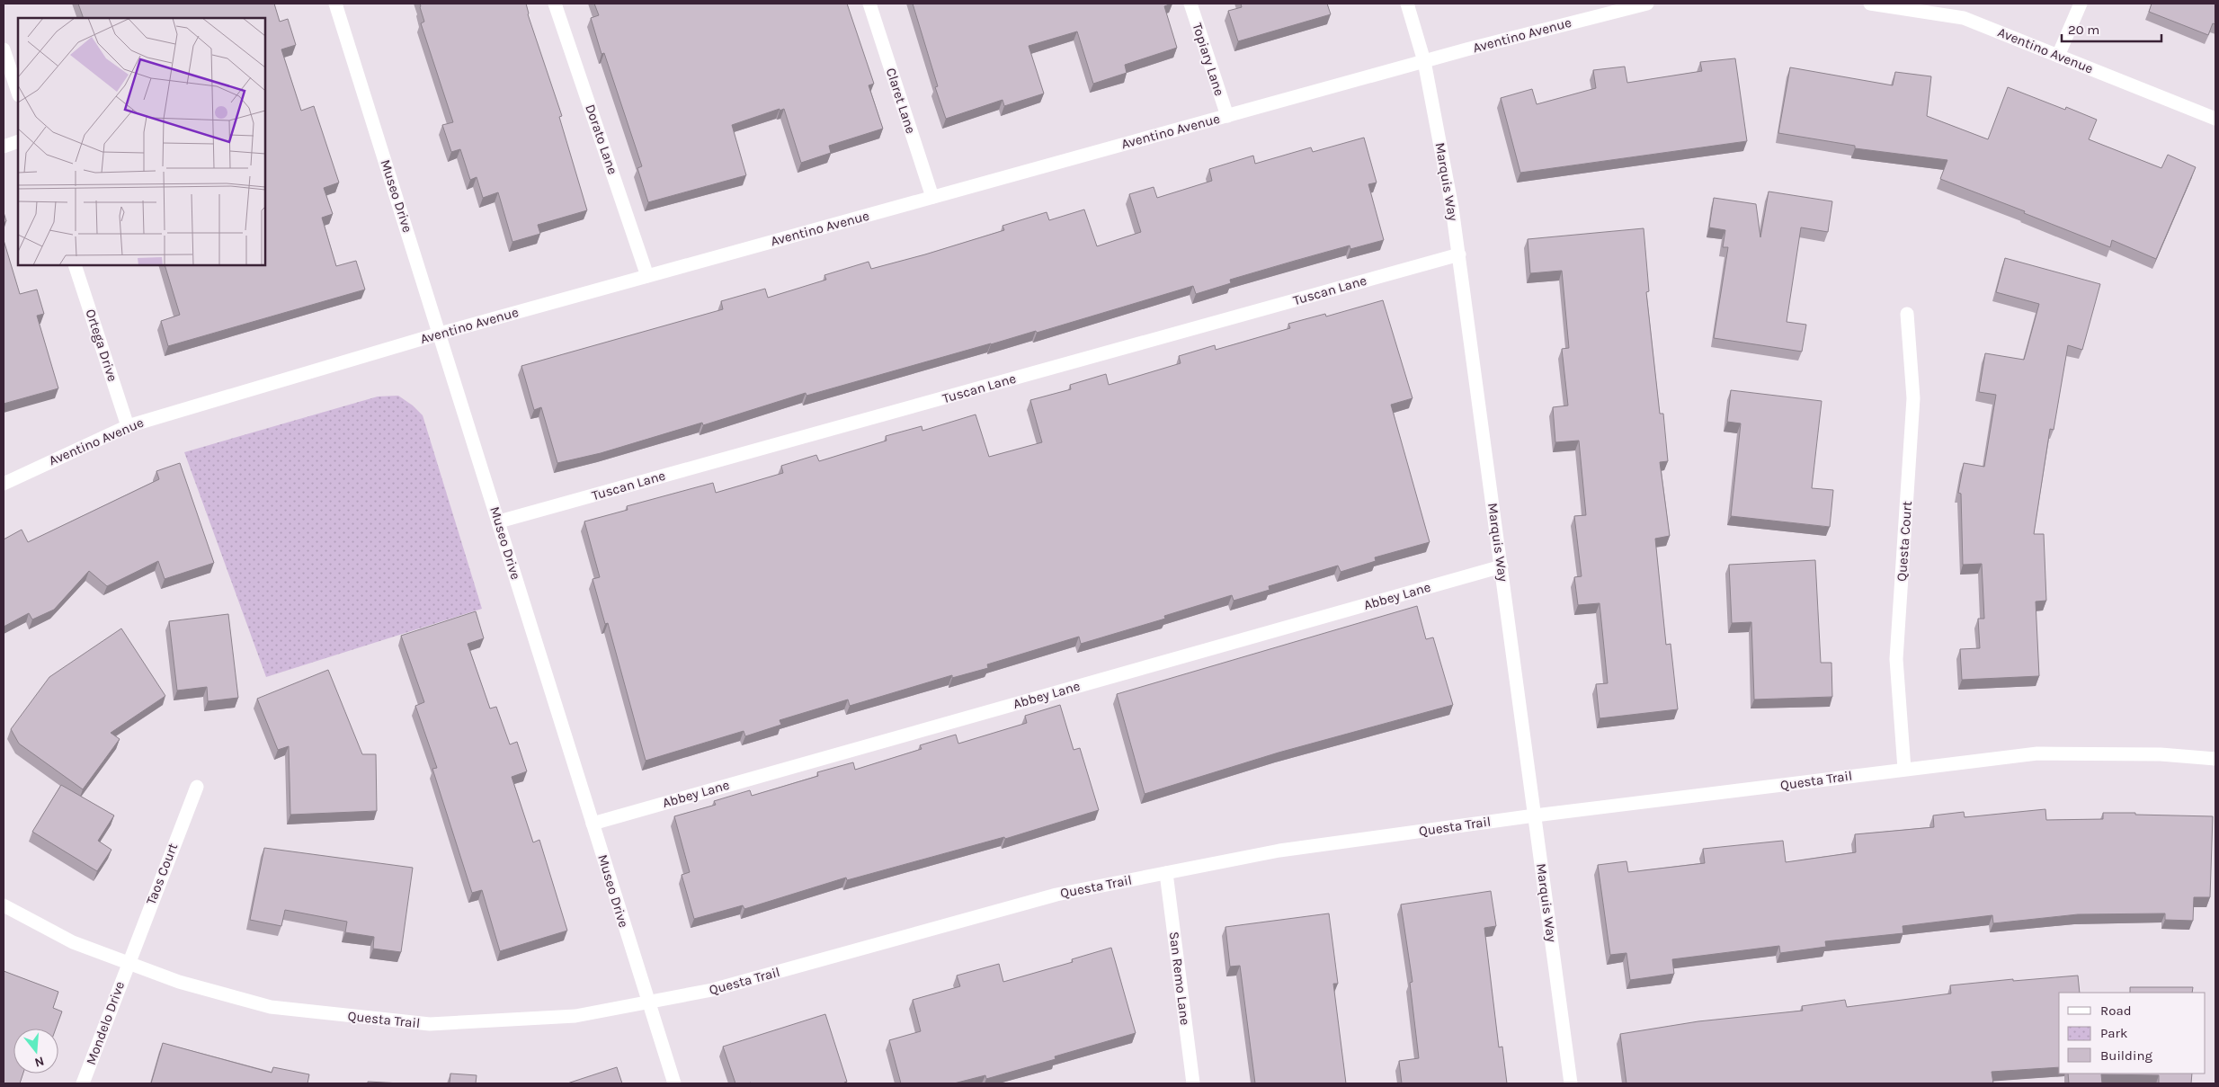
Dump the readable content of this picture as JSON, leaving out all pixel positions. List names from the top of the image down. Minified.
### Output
{"streets":{"street":["Aventino Avenue","Topiary Lane","Claret Lane","Dorato Lane","Marquis Way","Museo Drive","Tuscan Lane","Ortega Drive","Questa Court","Abbey Lane","Questa Trail","Taos Court","San Remo Lane","Mondelo Drive"]},"crossings":[["Aventino Avenue","Topiary Lane"],["Aventino Avenue","Claret Lane"],["Aventino Avenue","Dorato Lane"],["Aventino Avenue","Marquis Way"],["Aventino Avenue","Museo Drive"],["Aventino Avenue","Ortega Drive"],["Marquis Way","Tuscan Lane"],["Marquis Way","Abbey Lane"],["Marquis Way","Questa Trail"],["Museo Drive","Tuscan Lane"],["Museo Drive","Abbey Lane"],["Museo Drive","Questa Trail"],["Questa Court","Questa Trail"],["Questa Trail","Taos Court"],["Questa Trail","San Remo Lane"],["Questa Trail","Mondelo Drive"],["Taos Court","Mondelo Drive"]],"legend":["Road","Park","Building"],"scale_bar":"20 m","north":"bottom"}
